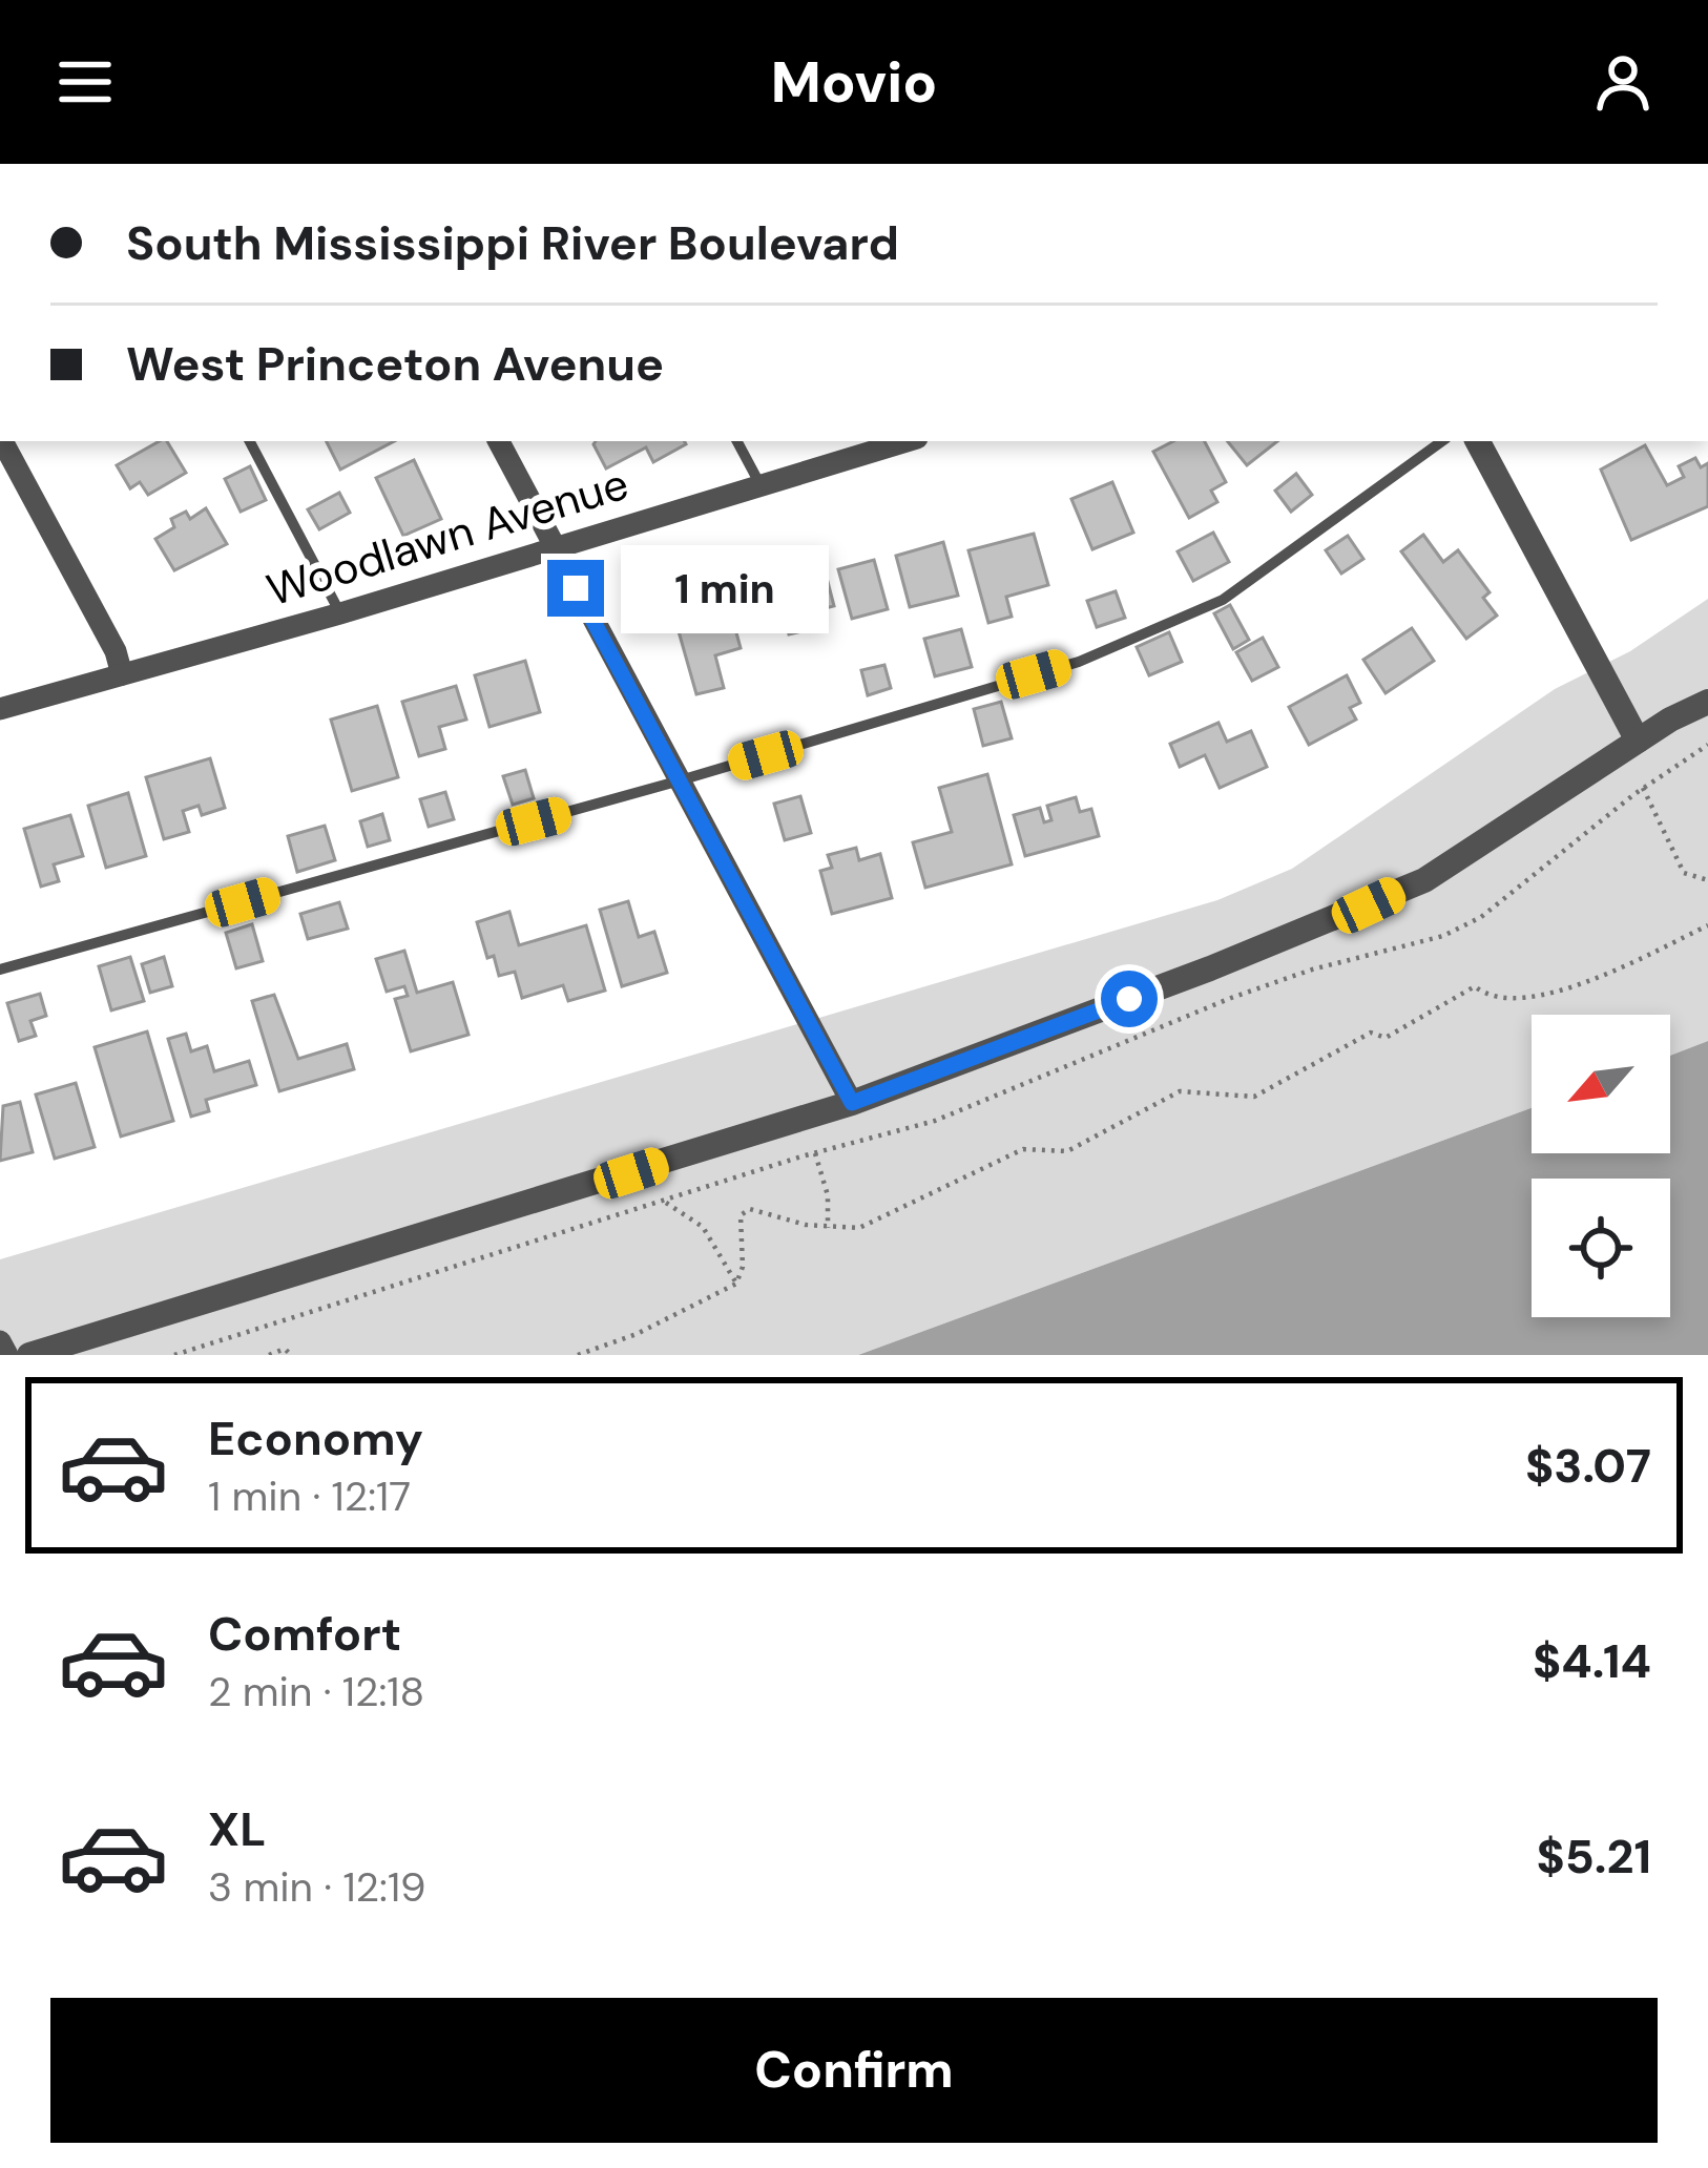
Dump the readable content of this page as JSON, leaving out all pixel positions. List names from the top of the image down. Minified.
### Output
{"streets":{"street":["Woodlawn Avenue"]},"north":"bottom left","page":{"header":"Movio","banner":["South Mississippi River Boulevard","West Princeton Avenue"],"bubble":"1 min","list":[{"name":"Economy","note":"1 min · 12:17","value":"$3.07"},{"name":"Comfort","note":"2 min · 12:18","value":"$4.14"},{"name":"XL","note":"3 min · 12:19","value":"$5.21"}],"buttons":"Confirm"}}
